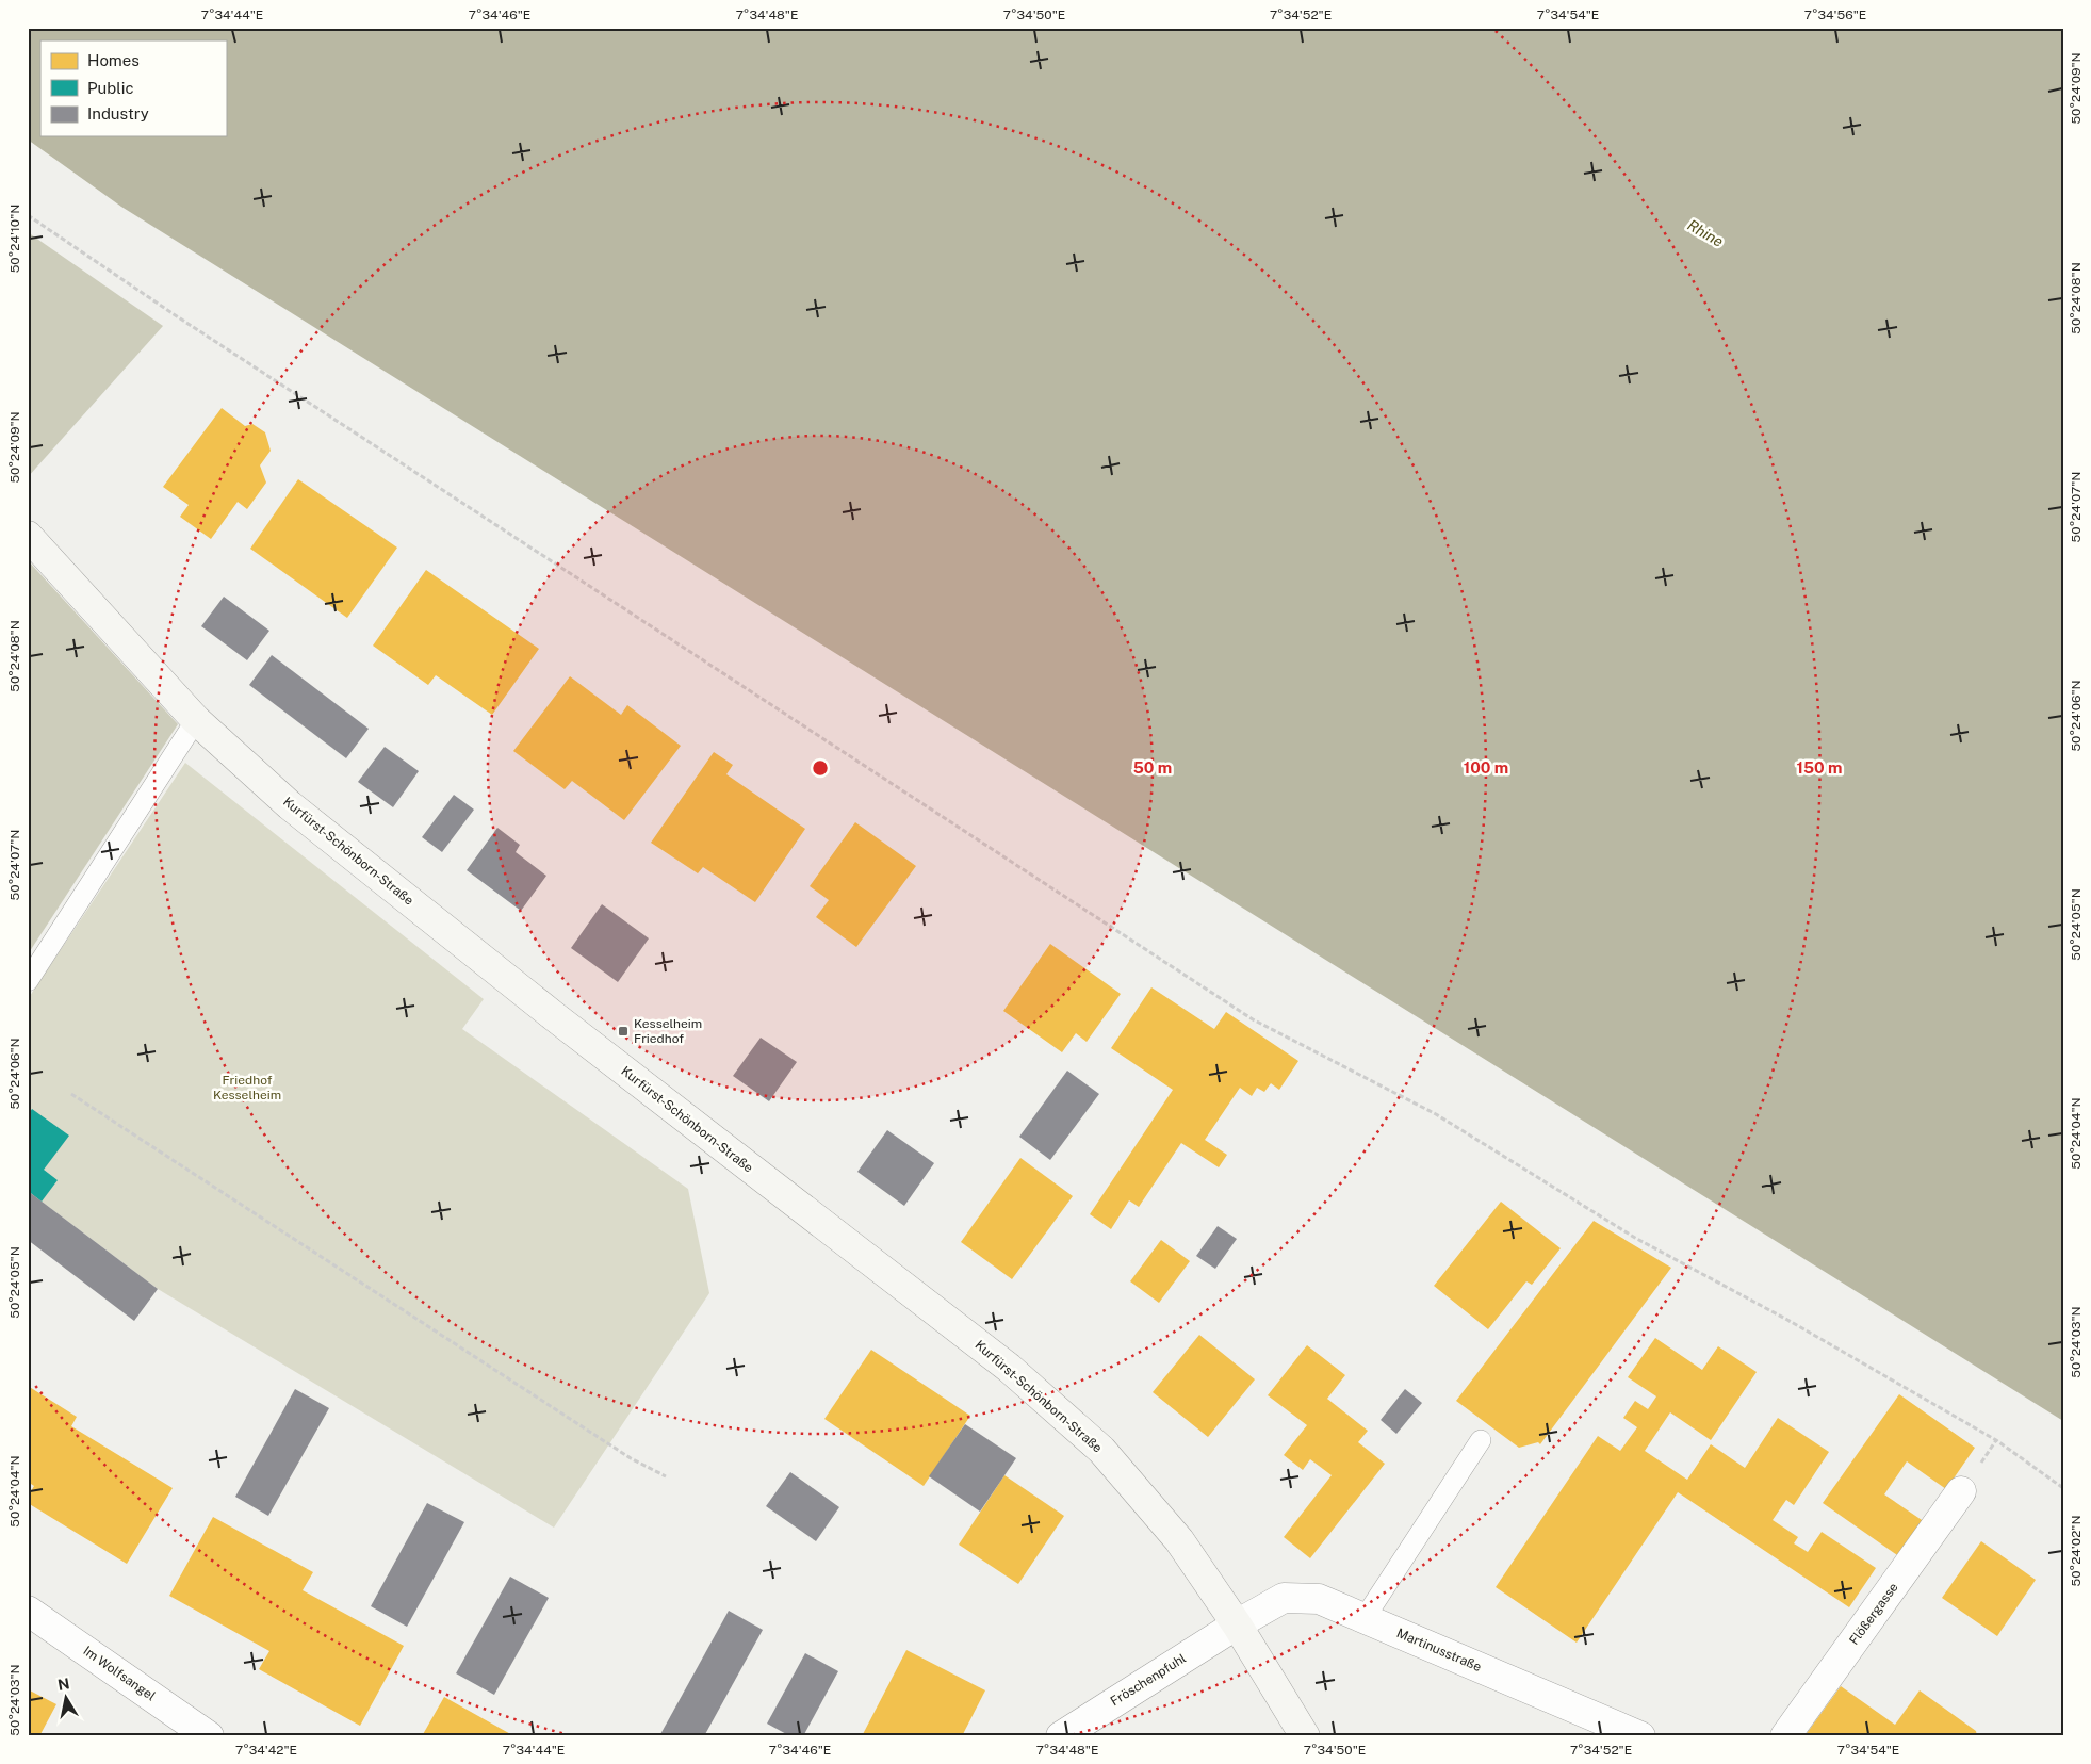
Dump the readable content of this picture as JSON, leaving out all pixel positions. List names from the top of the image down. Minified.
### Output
{"streets":{"street":["Kurfürst-Schönborn-Straße","Flößergasse","Martinusstraße","Im Wolfsangel","Fröschenpfuhl"]},"crossings":[["Kurfürst-Schönborn-Straße","Martinusstraße"],["Kurfürst-Schönborn-Straße","Fröschenpfuhl"],["Martinusstraße","Fröschenpfuhl"]],"water":["Rhine"],"parks":["Friedhof Kesselheim"],"places":{"transit":["Kesselheim Friedhof"]},"legend":["Homes","Public","Industry"],"north":"top","coordinates":["7°34'44\"E","7°34'46\"E","7°34'48\"E","7°34'50\"E","7°34'52\"E","7°34'54\"E","7°34'56\"E","50°24'09\"N","50°24'10\"N","50°24'08\"N","50°24'07\"N","50°24'06\"N","50°24'05\"N","50°24'04\"N","50°24'03\"N","50°24'02\"N","7°34'42\"E"],"rings":["50 m","100 m","150 m"]}
